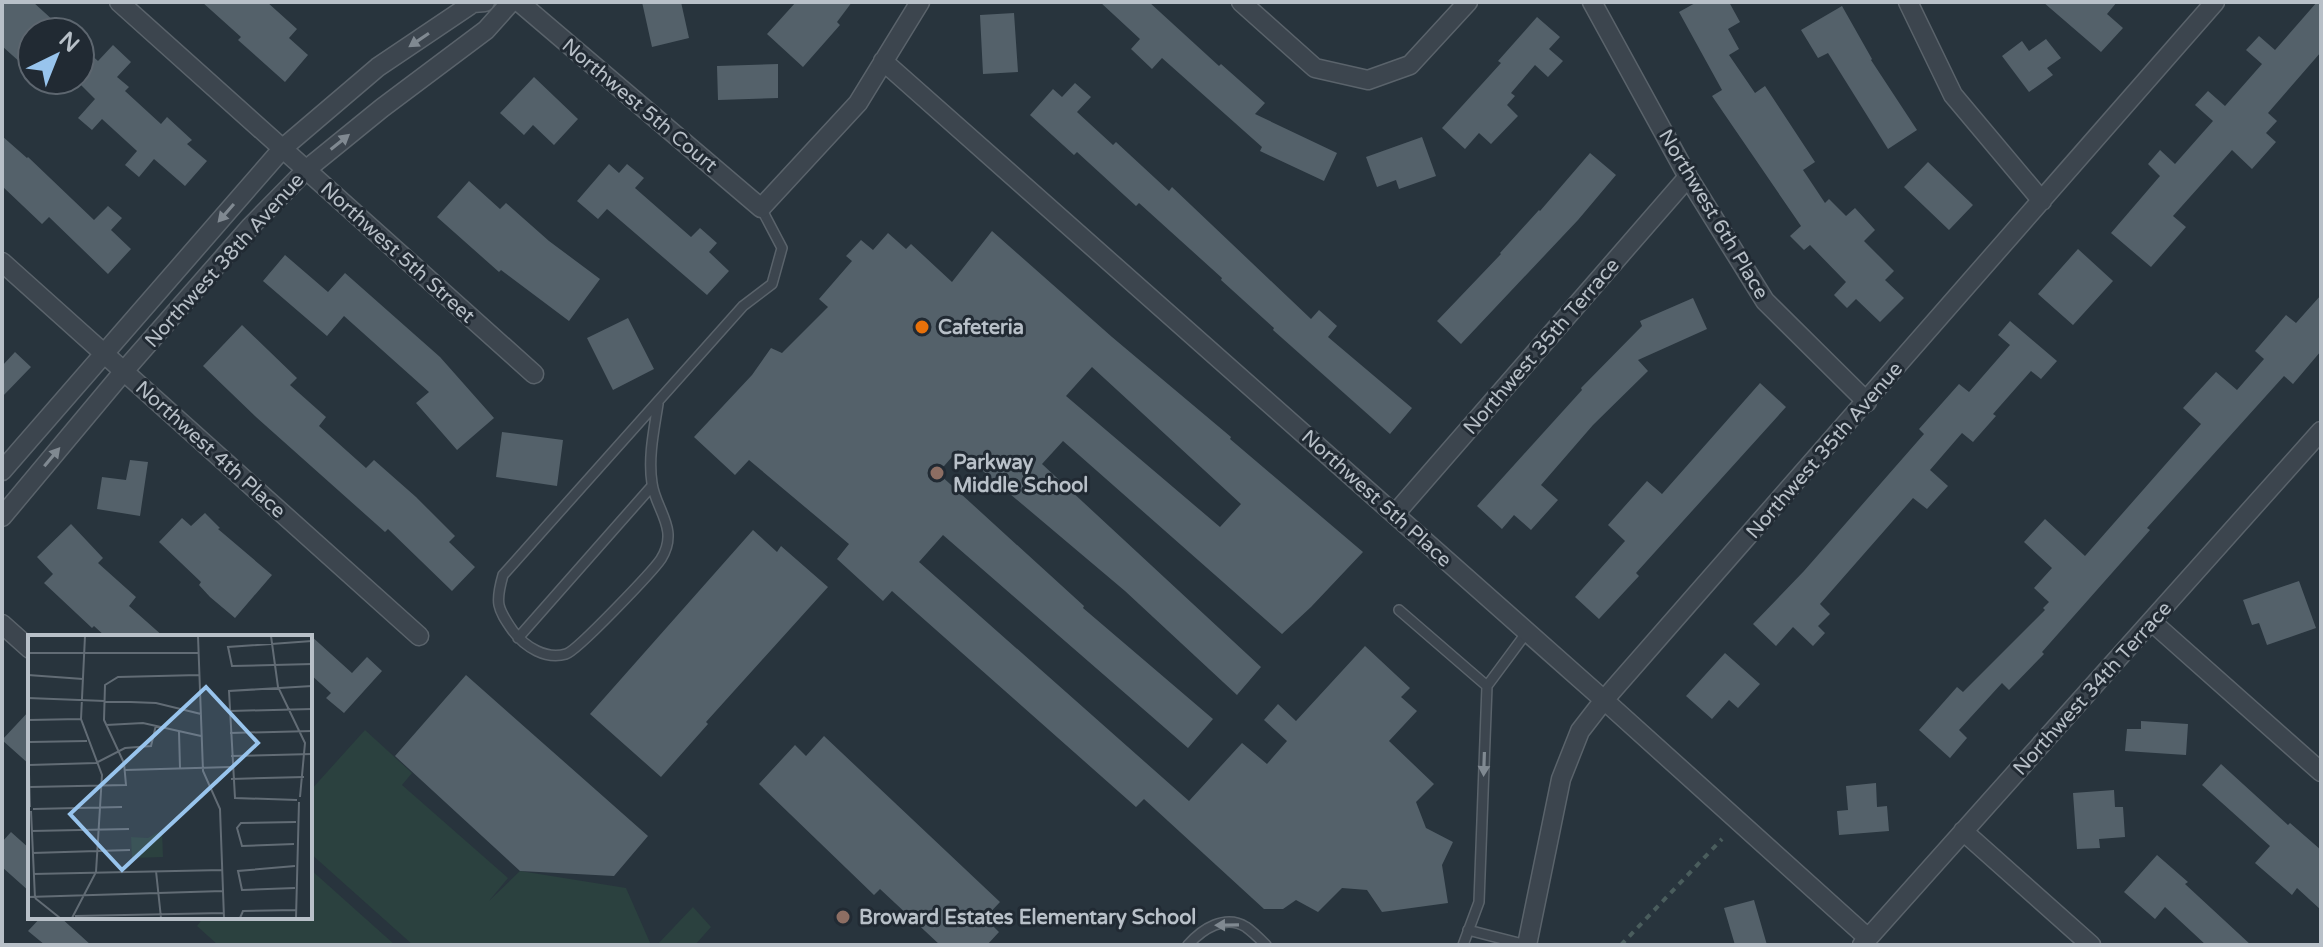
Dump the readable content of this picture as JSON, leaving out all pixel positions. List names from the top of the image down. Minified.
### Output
{"streets":{"street":["Northwest 5th Court","Northwest 6th Place","Northwest 5th Street","Northwest 38th Avenue","Northwest 35th Terrace","Northwest 4th Place","Northwest 35th Avenue","Northwest 5th Place","Northwest 34th Terrace"]},"crossings":[["Northwest 6th Place","Northwest 35th Terrace"],["Northwest 6th Place","Northwest 35th Avenue"],["Northwest 5th Street","Northwest 38th Avenue"],["Northwest 38th Avenue","Northwest 4th Place"],["Northwest 35th Terrace","Northwest 5th Place"],["Northwest 35th Avenue","Northwest 5th Place"],["Northwest 5th Place","Northwest 34th Terrace"]],"places":["Cafeteria","Parkway Middle School","Broward Estates Elementary School"],"north":"top right"}
